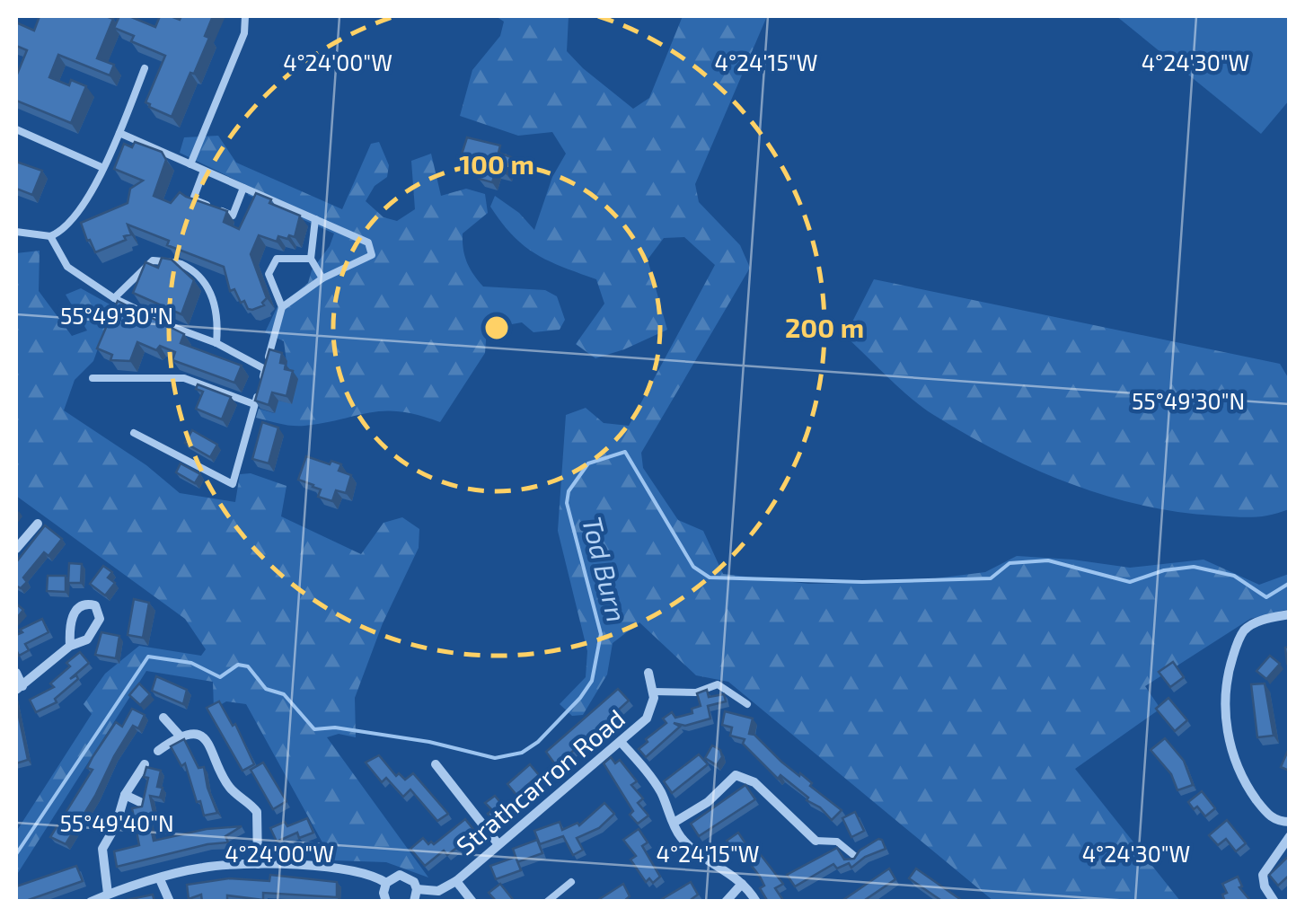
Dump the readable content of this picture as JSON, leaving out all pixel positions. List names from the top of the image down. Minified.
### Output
{"streets":{"street":["Strathcarron Road"]},"water":["Tod Burn"],"coordinates":["4°24'00\"W","4°24'15\"W","4°24'30\"W","55°49'30\"N","55°49'40\"N"],"rings":["100 m","200 m"]}
